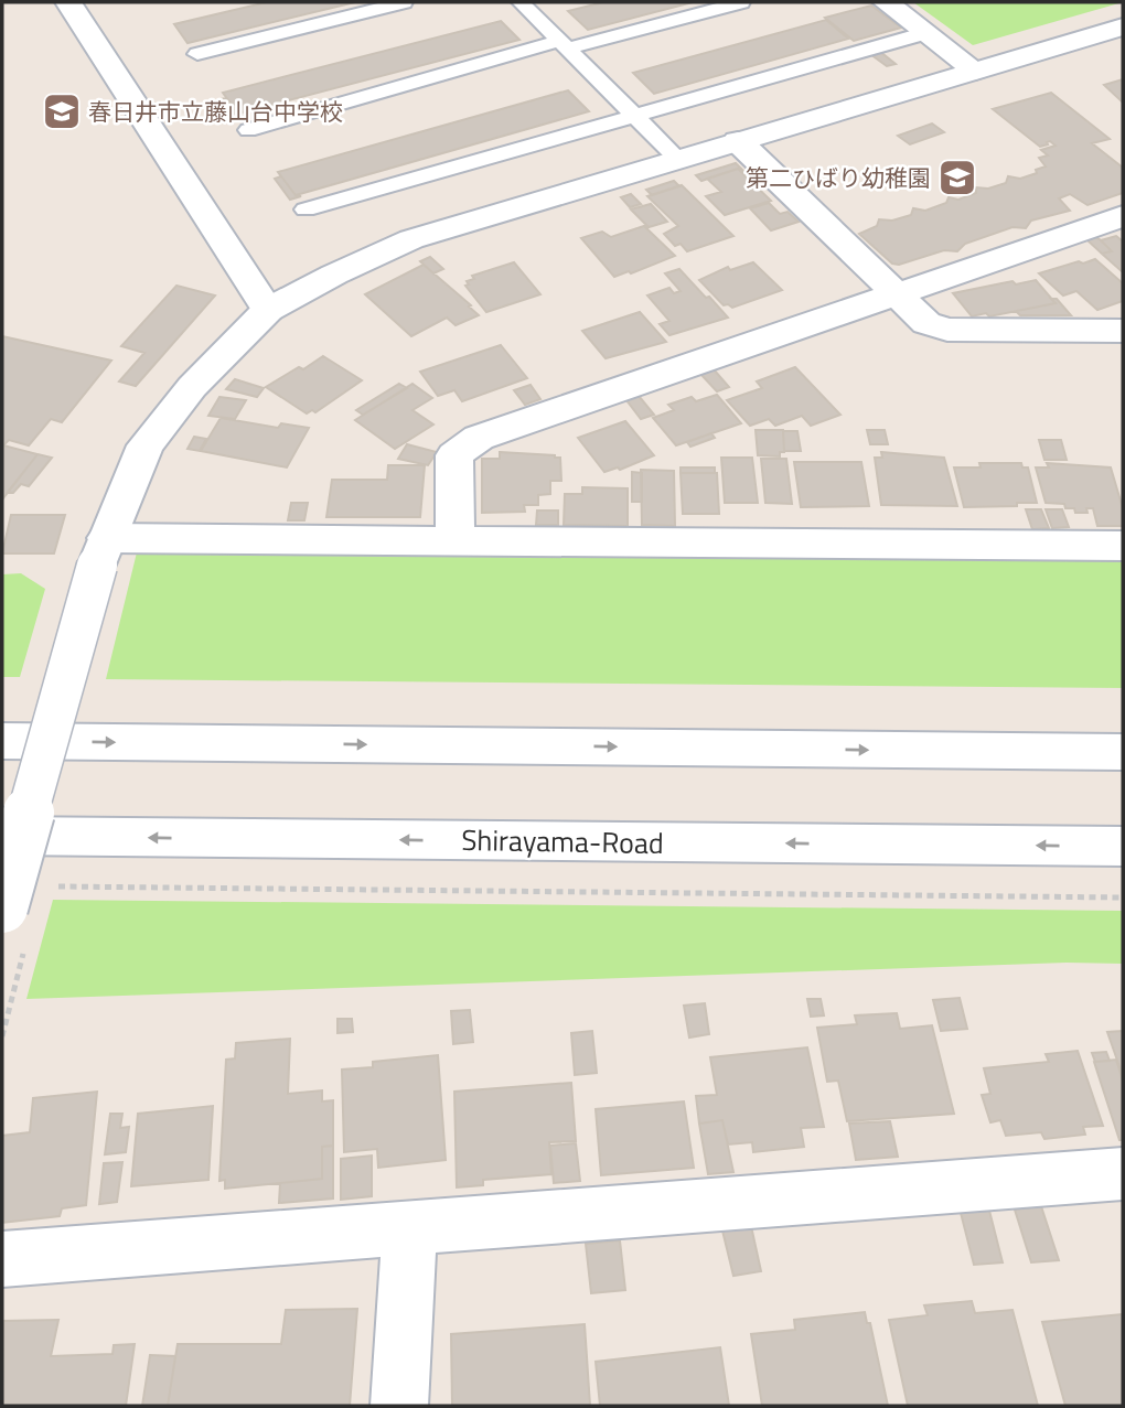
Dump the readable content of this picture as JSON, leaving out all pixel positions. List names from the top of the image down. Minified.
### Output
{"streets":{"street":["Shirayama-Road"]},"places":{"school or university":["春日井市立藤山台中学校","第二ひばり幼稚園"]}}
